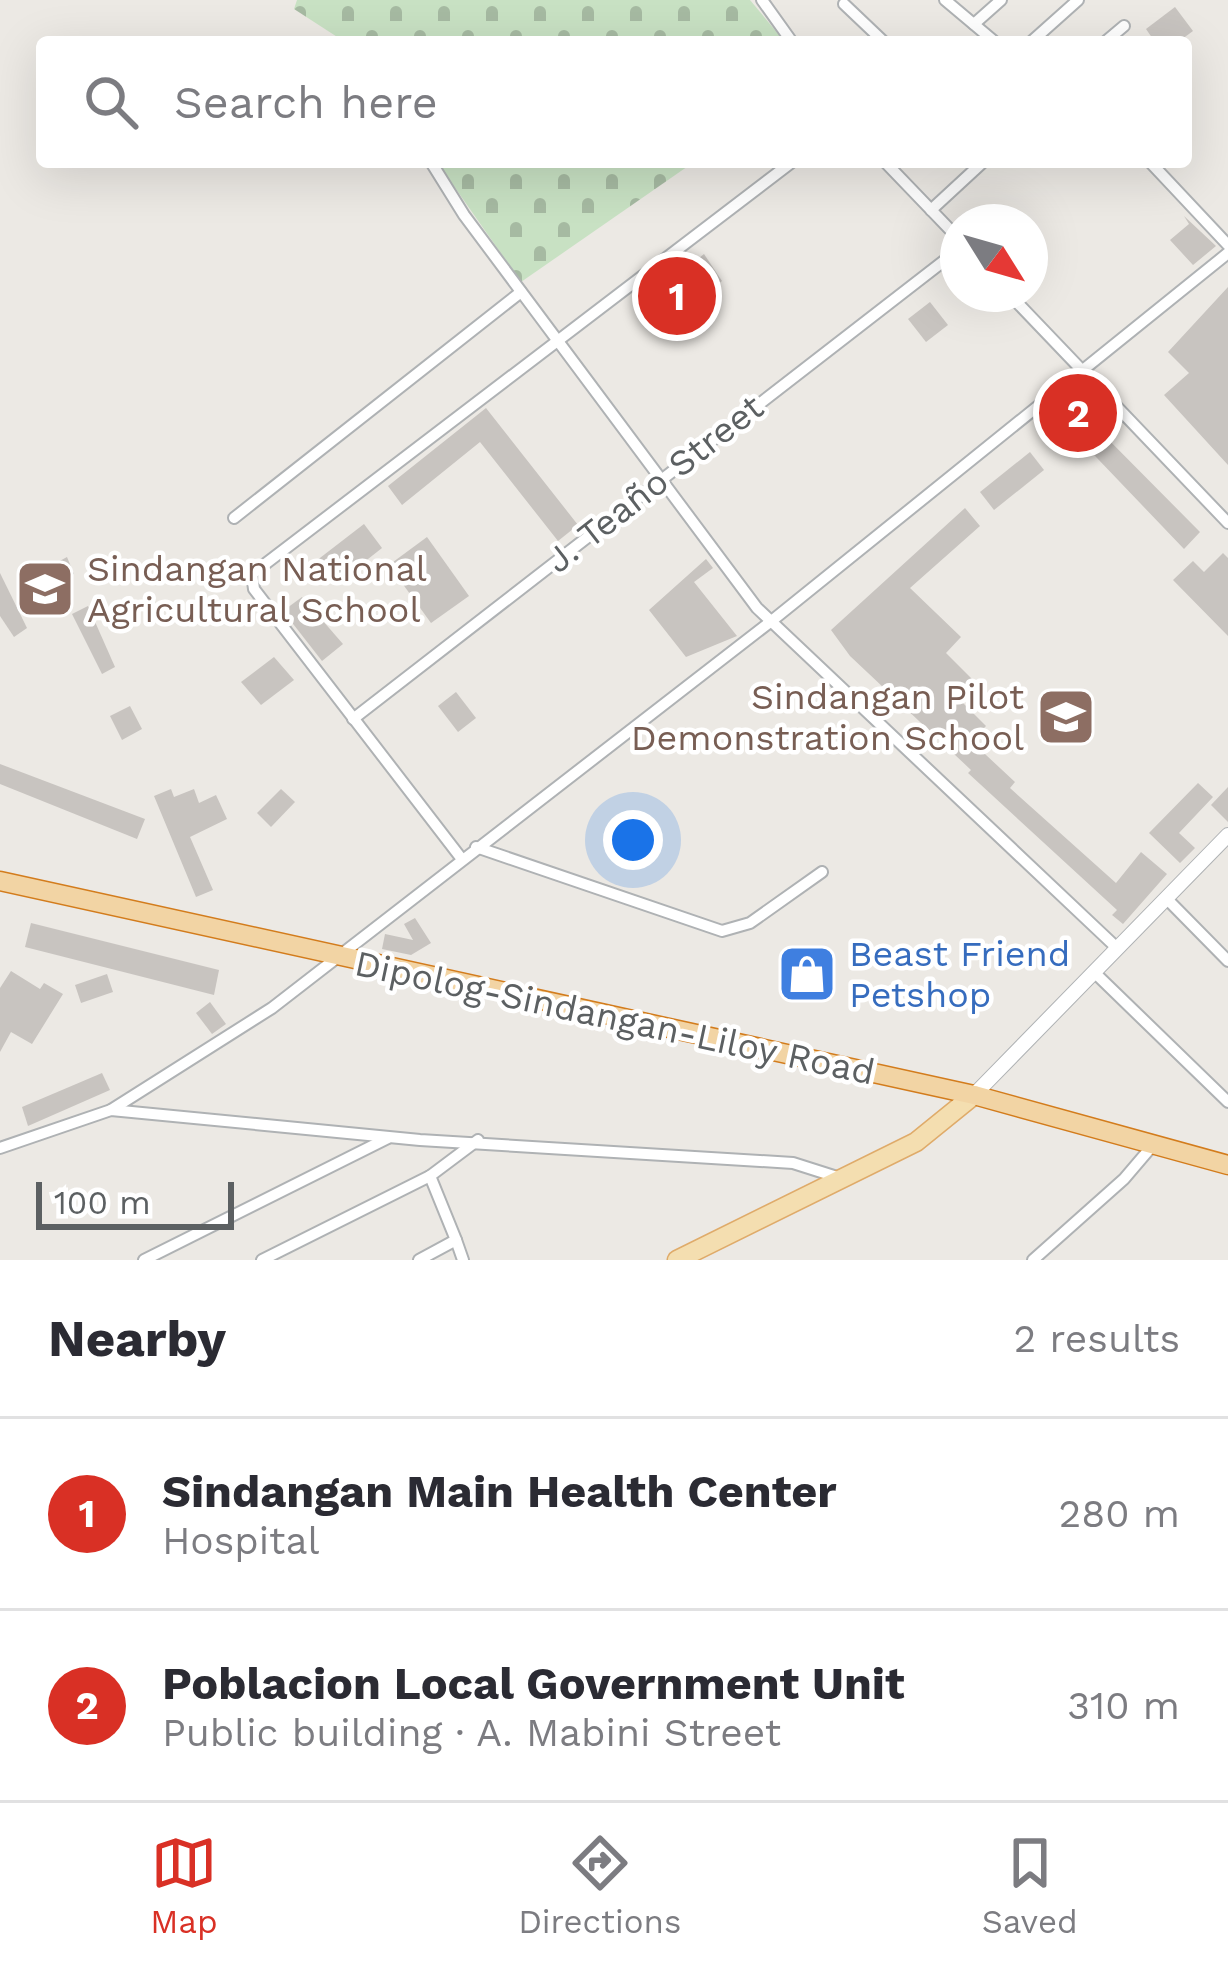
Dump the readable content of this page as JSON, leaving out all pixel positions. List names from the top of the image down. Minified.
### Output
{"streets":{"highway":["Dipolog-Sindangan-Liloy Road"],"street":["J. Teaño Street"]},"places":{"school or university":["Sindangan National Agricultural School","Sindangan Pilot Demonstration School"],"shop":["Beast Friend Petshop"]},"scale_bar":"100 m","north":"bottom right","page":{"search":"Search here","pins":["1","2"],"scale":"100 m","heading":["Nearby","2 results"],"list":[{"mark":"1","name":"Sindangan Main Health Center","note":"Hospital","value":"280 m"},{"mark":"2","name":"Poblacion Local Government Unit","note":"Public building · A. Mabini Street","value":"310 m"}],"nav":["Map","Directions","Saved"]}}
